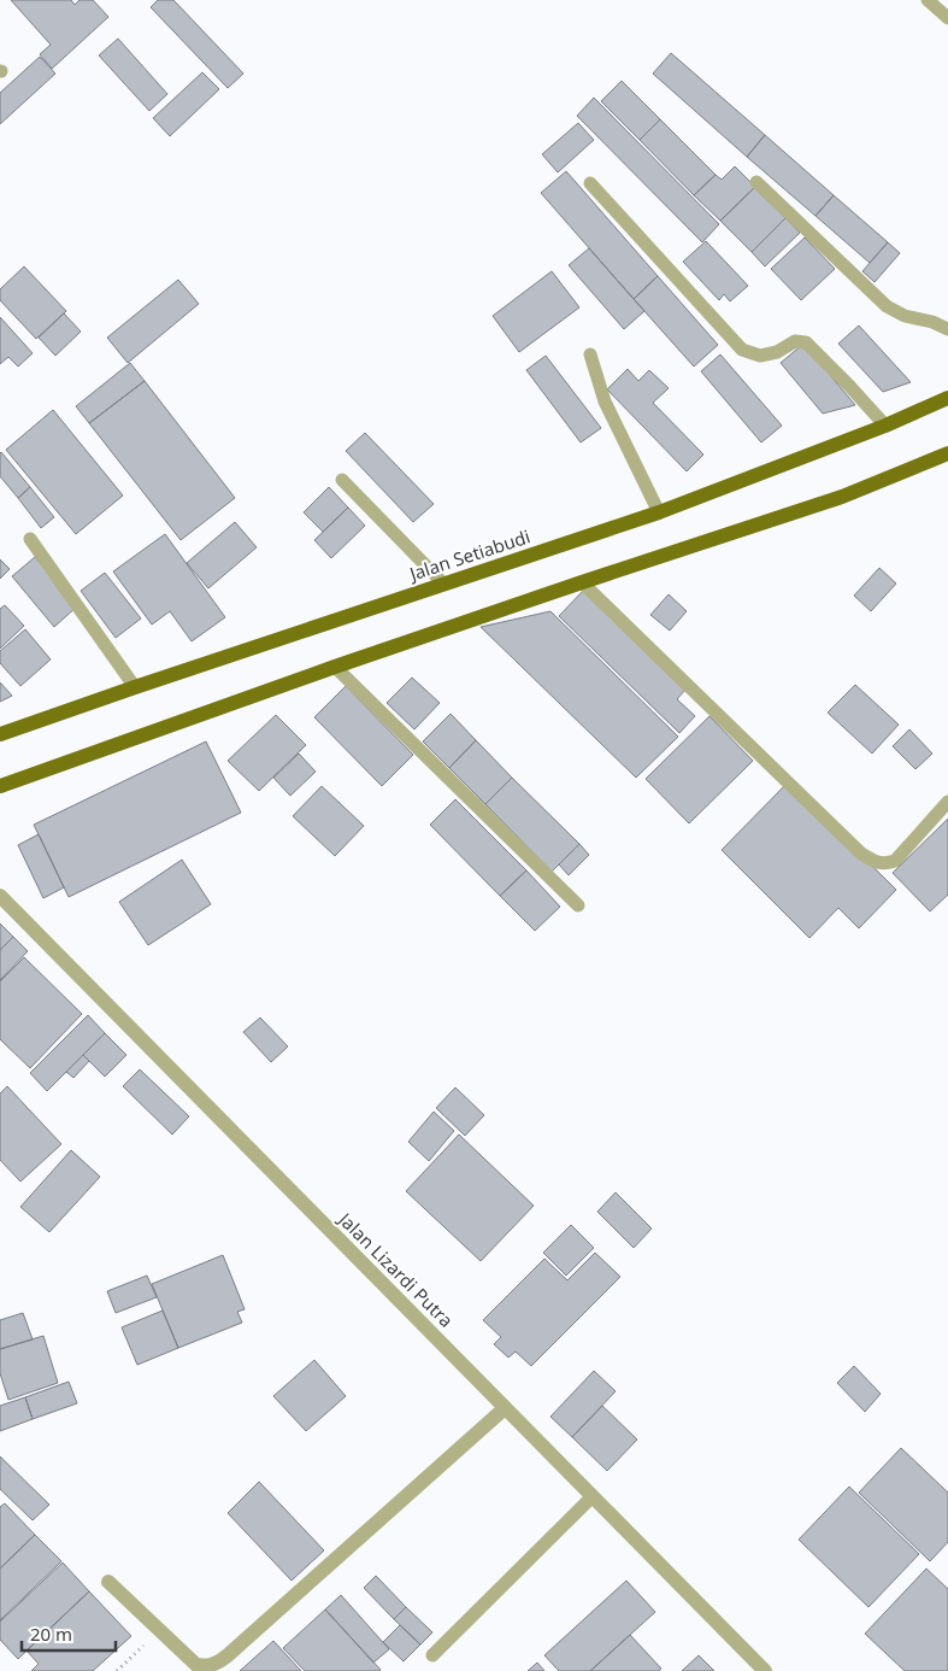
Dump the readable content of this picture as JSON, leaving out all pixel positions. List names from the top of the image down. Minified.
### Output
{"streets":{"main road":["Jalan Setiabudi"],"street":["Jalan Lizardi Putra"]},"scale_bar":"20 m"}
